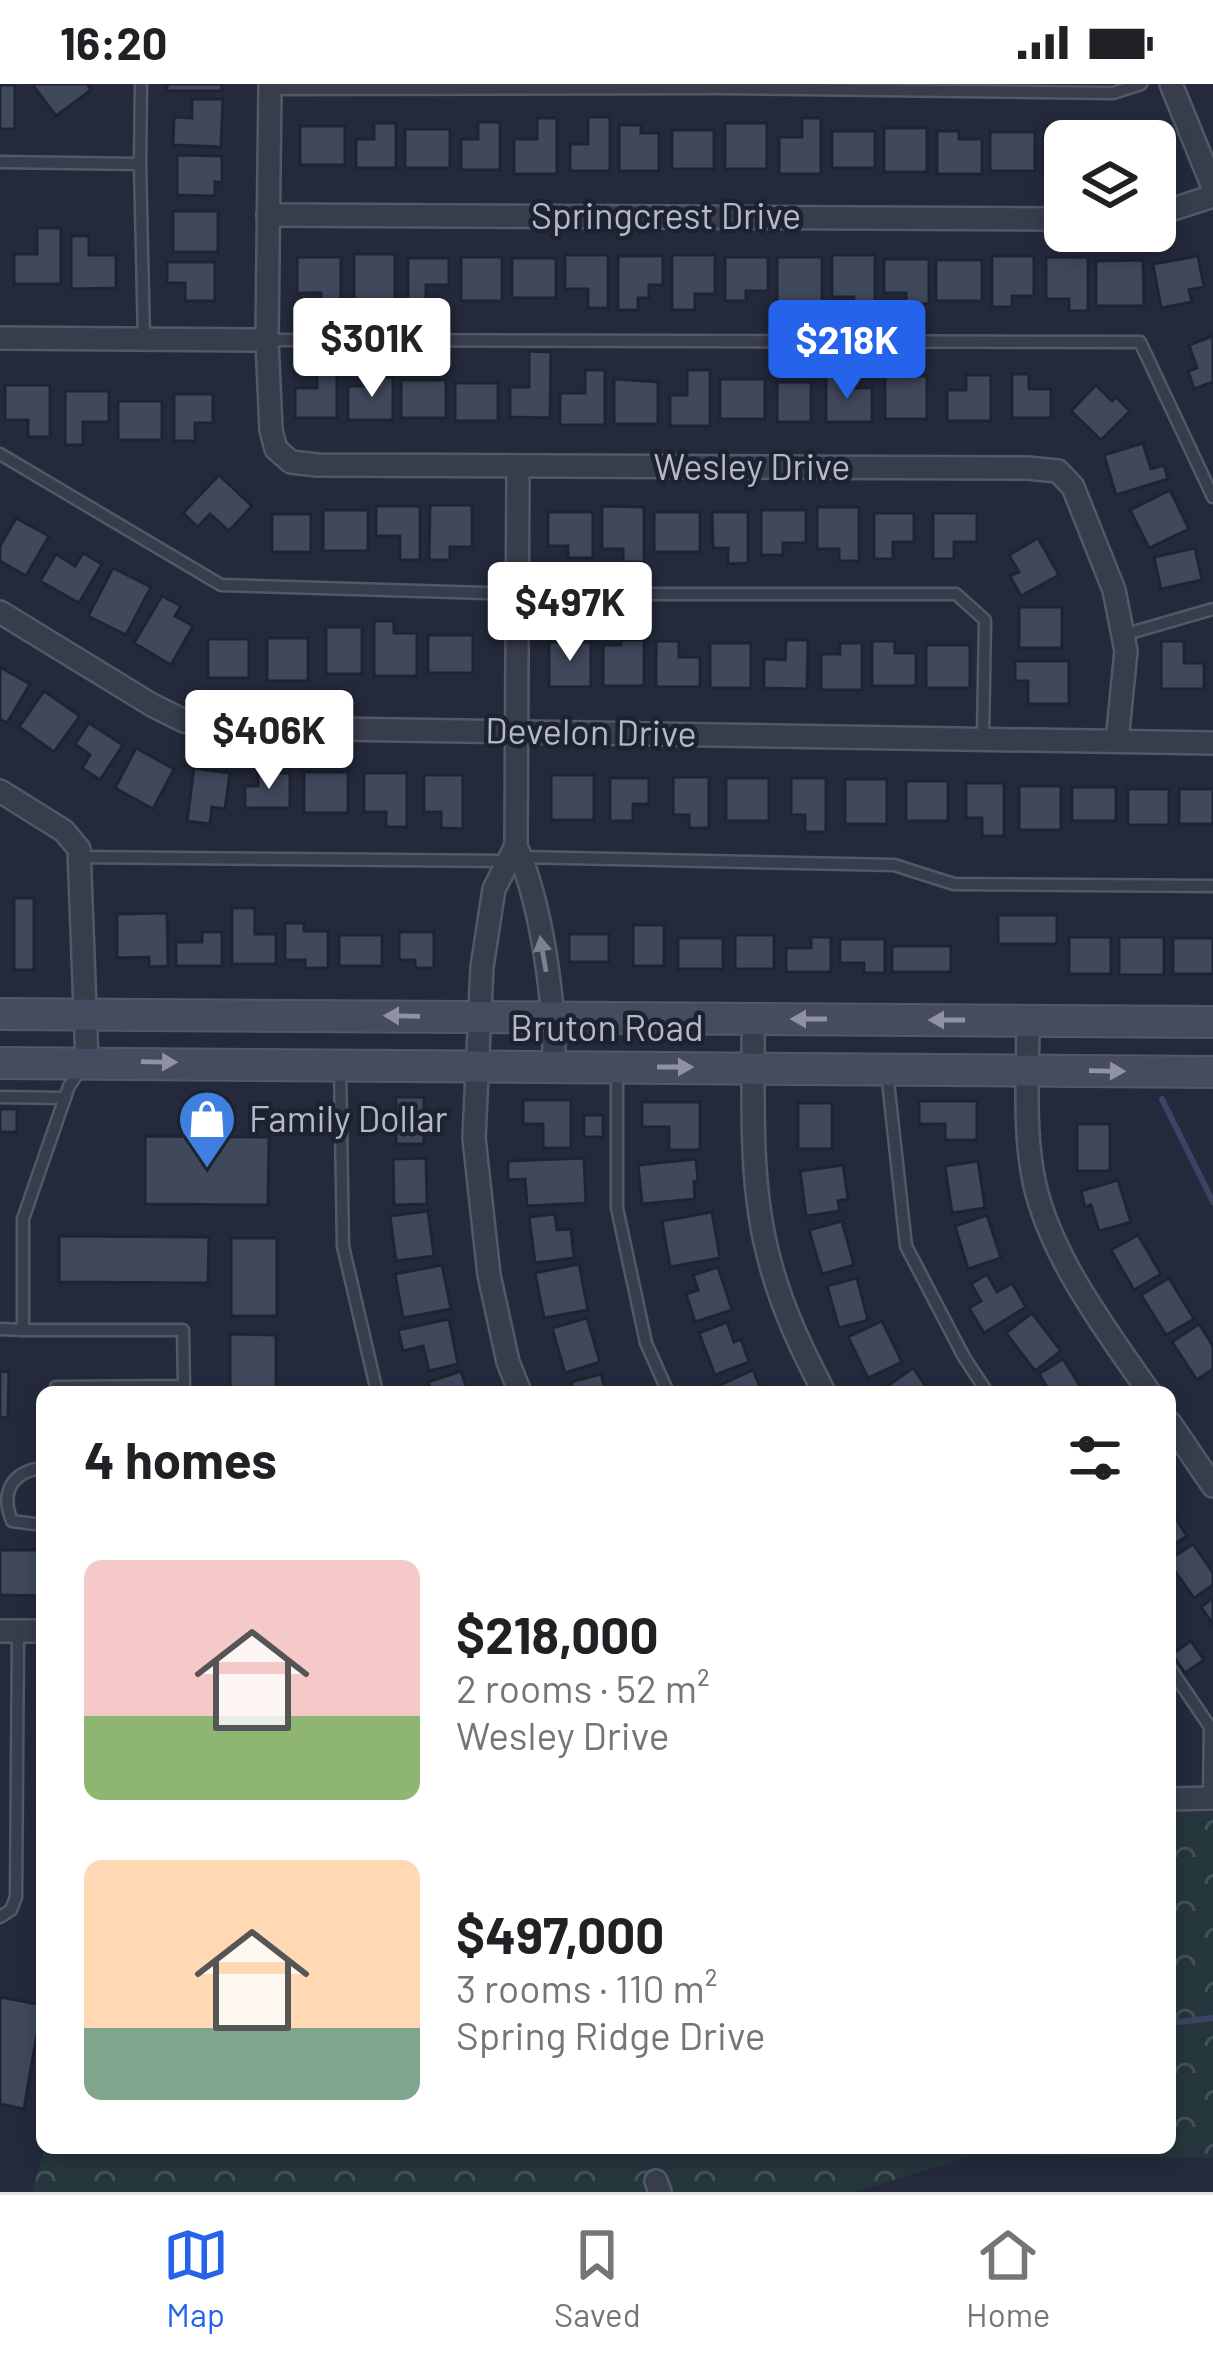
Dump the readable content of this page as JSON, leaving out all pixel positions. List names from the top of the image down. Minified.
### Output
{"streets":{"main road":["Bruton Road"],"street":["Springcrest Drive","Wesley Drive","Develon Drive"]},"crossings":[["Wesley Drive","Develon Drive"]],"places":{"shop":["Family Dollar"]},"page":{"status":"16:20","price":["$301K","$218K","$497K","$406K"],"heading":"4 homes","list":[{"name":"$218,000","note":"2 rooms · 52 m² · Wesley Drive"},{"name":"$497,000","note":"3 rooms · 110 m² · Spring Ridge Drive"}],"tabs":["Map","Saved","Home"]}}
